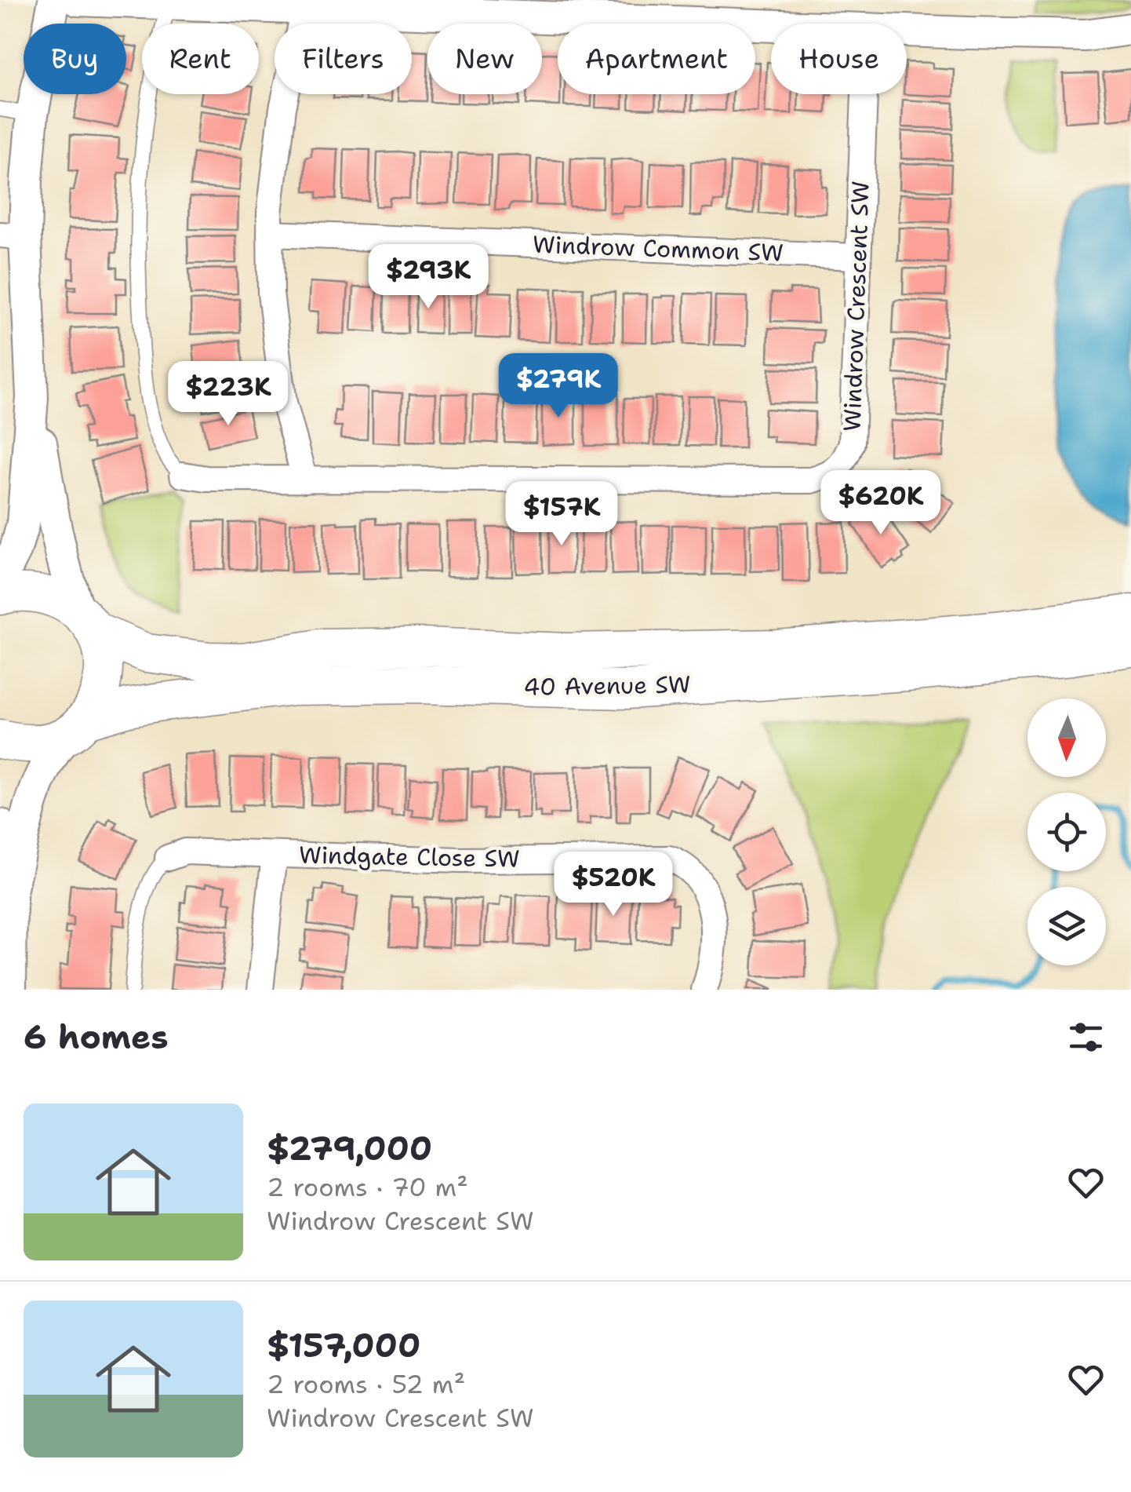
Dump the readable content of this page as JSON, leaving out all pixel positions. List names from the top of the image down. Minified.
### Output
{"streets":{"main road":["40 Avenue SW"],"street":["Windrow Common SW","Windrow Crescent SW","Windgate Close SW"]},"crossings":[["Windrow Common SW","Windrow Crescent SW"]],"north":"bottom","page":{"chip":["Buy","Rent","Filters","New","Apartment","House"],"price":["$293K","$279K","$223K","$620K","$157K","$520K"],"heading":"6 homes","list":[{"name":"$279,000","note":"2 rooms · 70 m² · Windrow Crescent SW"},{"name":"$157,000","note":"2 rooms · 52 m² · Windrow Crescent SW"}]}}
